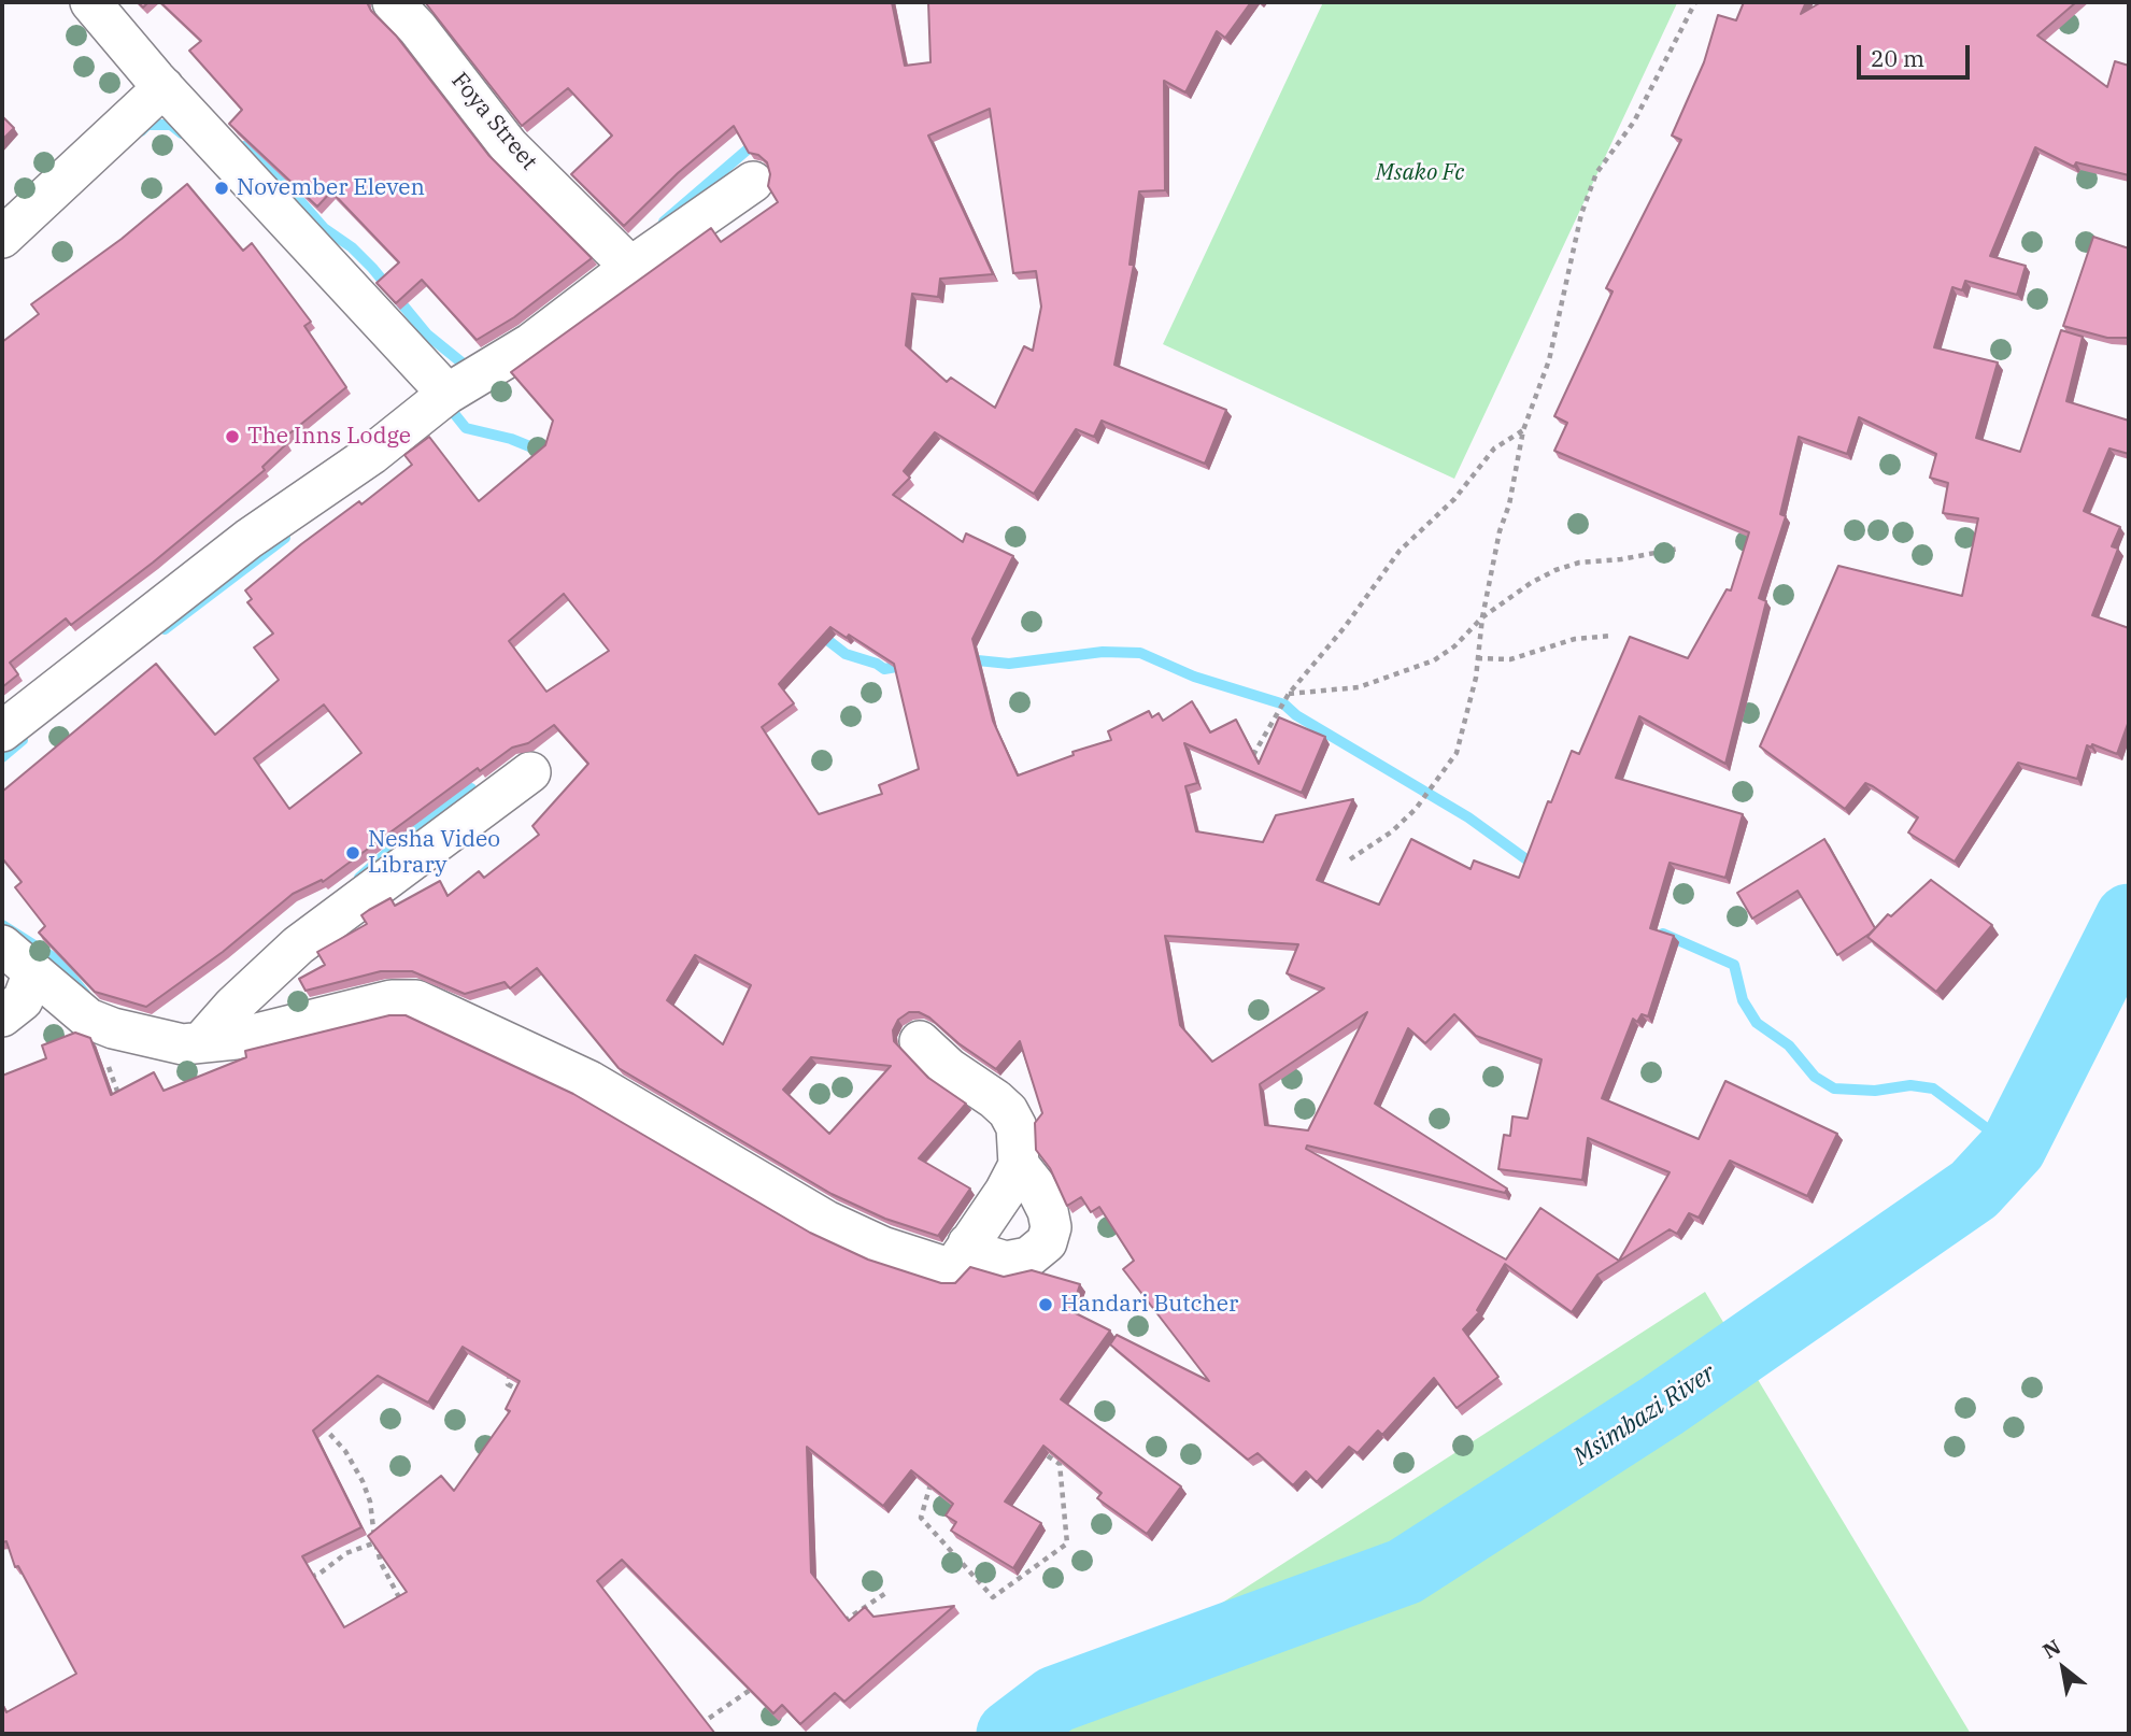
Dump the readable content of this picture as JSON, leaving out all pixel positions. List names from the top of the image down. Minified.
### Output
{"streets":{"street":["Foya Street"]},"water":["Msimbazi River"],"parks":["Msako Fc"],"places":["November Eleven","The Inns Lodge","Nesha Video Library","Handari Butcher"],"scale_bar":"20 m","north":"top left"}
